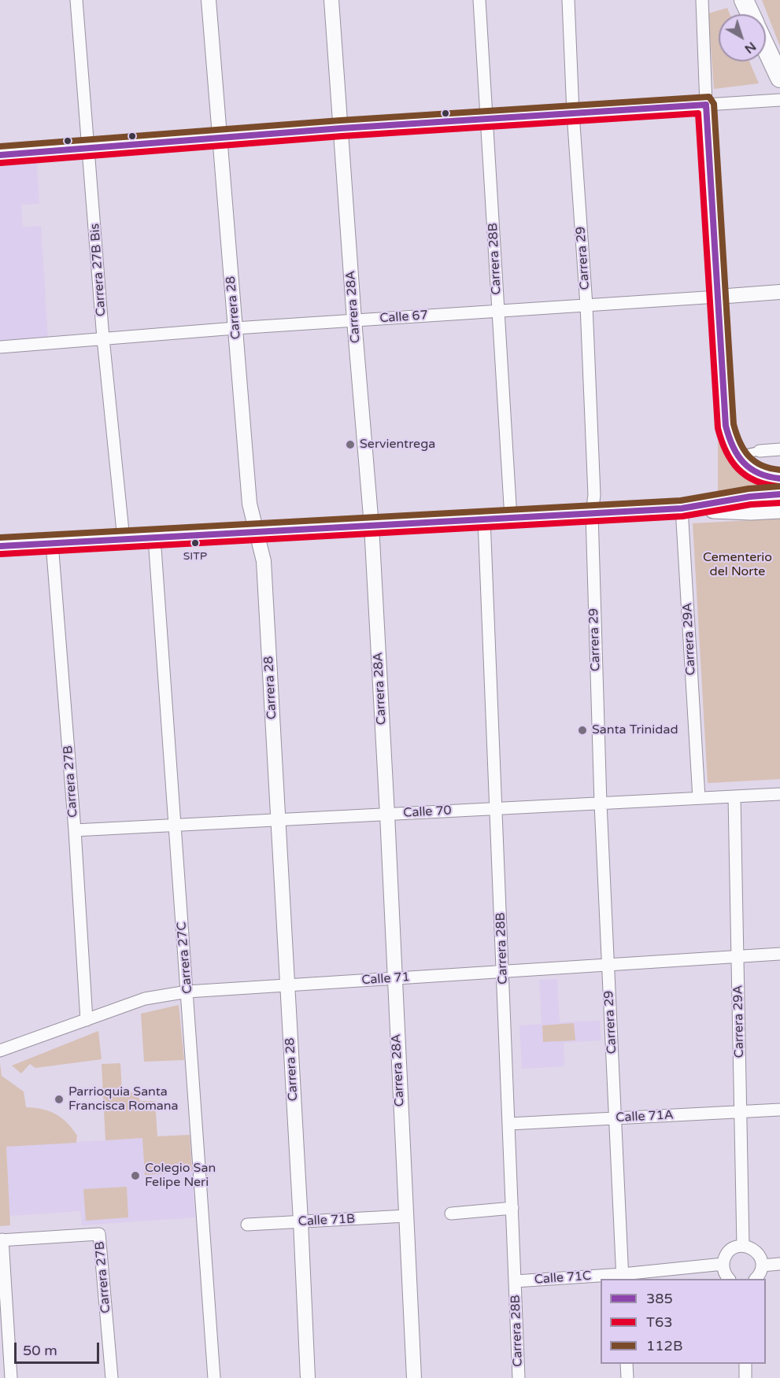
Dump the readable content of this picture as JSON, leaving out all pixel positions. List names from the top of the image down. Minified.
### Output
{"streets":{"street":["Carrera 29","Carrera 28B","Carrera 27B Bis","Carrera 28A","Carrera 28","Calle 67","Carrera 29A","Carrera 27B","Calle 70","Carrera 27C","Calle 71","Calle 71A","Calle 71B","Calle 71C"]},"crossings":[["Carrera 29","Calle 67"],["Carrera 29","Calle 70"],["Carrera 29","Calle 71"],["Carrera 29","Calle 71A"],["Carrera 29","Calle 71C"],["Carrera 28B","Calle 67"],["Carrera 28B","Calle 70"],["Carrera 28B","Calle 71"],["Carrera 28B","Calle 71A"],["Carrera 28B","Calle 71C"],["Carrera 27B Bis","Calle 67"],["Carrera 28A","Calle 67"],["Carrera 28A","Calle 70"],["Carrera 28A","Calle 71"],["Carrera 28A","Calle 71B"],["Carrera 28","Calle 67"],["Carrera 28","Calle 70"],["Carrera 28","Calle 71"],["Carrera 28","Calle 71B"],["Carrera 29A","Calle 70"],["Carrera 29A","Calle 71"],["Carrera 29A","Calle 71A"],["Carrera 27B","Calle 70"],["Carrera 27B","Calle 71"],["Calle 70","Carrera 27C"],["Carrera 27C","Calle 71"]],"parks":["Cementerio del Norte"],"places":["Servientrega","SITP","Santa Trinidad","Parrioquia Santa Francisca Romana","Colegio San Felipe Neri"],"lines":["transit line 112B","transit line 385","transit line T63"],"legend":["385","T63","112B"],"scale_bar":"50 m","north":"bottom right"}
